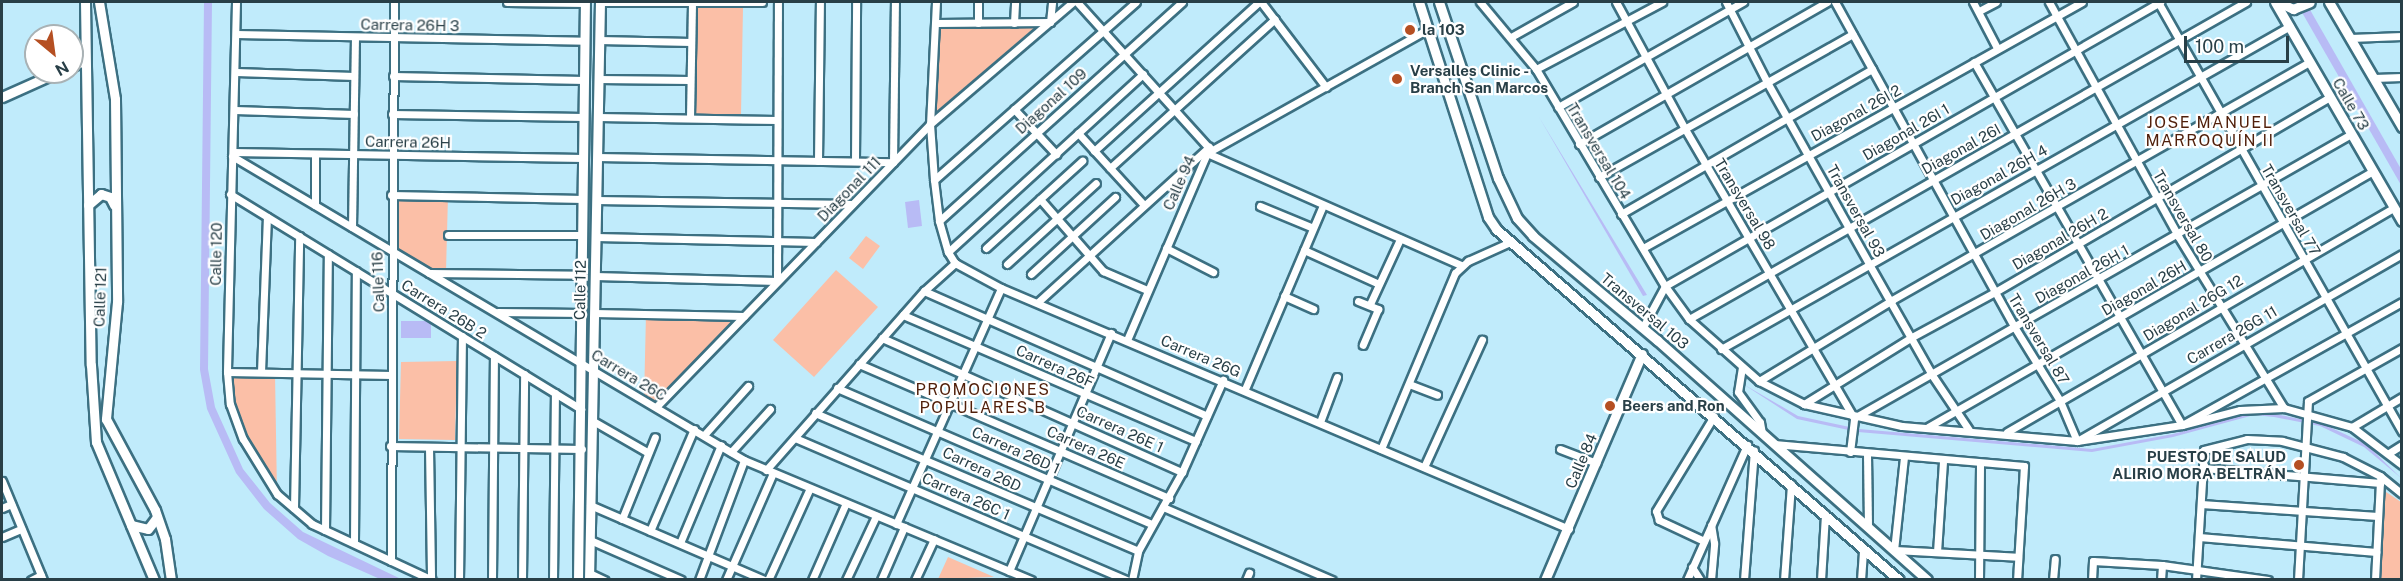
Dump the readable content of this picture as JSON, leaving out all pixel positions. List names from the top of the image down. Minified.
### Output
{"streets":{"street":["Carrera 26H 3","Diagonal 109","Calle 73","Diagonal 26I 2","Diagonal 26I 1","Carrera 26H","Diagonal 26I","Transversal 104","Diagonal 26H 4","Calle 94","Diagonal 111","Transversal 98","Diagonal 26H 3","Transversal 77","Transversal 93","Transversal 80","Diagonal 26H 2","Calle 120","Diagonal 26H 1","Calle 116","Diagonal 26H","Calle 112","Calle 121","Diagonal 26G 12","Carrera 26B 2","Transversal 103","Carrera 26G 11","Transversal 87","Carrera 26G","Carrera 26F","Carrera 26C","Carrera 26E 1","Carrera 26E","Carrera 26D 1","Calle 84","Carrera 26D","Carrera 26C 1"]},"crossings":[["Carrera 26H 3","Calle 120"],["Carrera 26H 3","Calle 116"],["Carrera 26H 3","Calle 112"],["Diagonal 109","Carrera 26G"],["Calle 73","Diagonal 26H 4"],["Calle 73","Diagonal 26H 3"],["Calle 73","Diagonal 26H 2"],["Calle 73","Diagonal 26H 1"],["Calle 73","Diagonal 26H"],["Calle 73","Diagonal 26G 12"],["Diagonal 26I 2","Transversal 104"],["Diagonal 26I 2","Transversal 98"],["Diagonal 26I 2","Transversal 93"],["Diagonal 26I 2","Transversal 80"],["Diagonal 26I 2","Transversal 87"],["Diagonal 26I 1","Transversal 104"],["Diagonal 26I 1","Transversal 98"],["Diagonal 26I 1","Transversal 77"],["Diagonal 26I 1","Transversal 93"],["Diagonal 26I 1","Transversal 80"],["Diagonal 26I 1","Transversal 87"],["Carrera 26H","Calle 120"],["Carrera 26H","Calle 116"],["Carrera 26H","Calle 112"],["Carrera 26H","Carrera 26C"],["Diagonal 26I","Transversal 104"],["Diagonal 26I","Transversal 98"],["Diagonal 26I","Transversal 77"],["Diagonal 26I","Transversal 93"],["Diagonal 26I","Transversal 80"],["Diagonal 26I","Transversal 87"],["Diagonal 26H 4","Transversal 98"],["Diagonal 26H 4","Transversal 77"],["Diagonal 26H 4","Transversal 93"],["Diagonal 26H 4","Transversal 80"],["Diagonal 26H 4","Transversal 87"],["Calle 94","Carrera 26G"],["Diagonal 111","Carrera 26G"],["Diagonal 111","Carrera 26C"],["Transversal 98","Diagonal 26H 3"],["Transversal 98","Diagonal 26H 2"],["Transversal 98","Diagonal 26H 1"],["Diagonal 26H 3","Transversal 77"],["Diagonal 26H 3","Transversal 93"],["Diagonal 26H 3","Transversal 80"],["Diagonal 26H 3","Transversal 87"],["Transversal 77","Diagonal 26H 2"],["Transversal 77","Diagonal 26H 1"],["Transversal 77","Diagonal 26H"],["Transversal 77","Diagonal 26G 12"],["Transversal 77","Carrera 26G 11"],["Transversal 93","Diagonal 26H 2"],["Transversal 93","Diagonal 26H 1"],["Transversal 93","Diagonal 26H"],["Transversal 80","Diagonal 26H 2"],["Transversal 80","Diagonal 26H 1"],["Transversal 80","Diagonal 26H"],["Transversal 80","Diagonal 26G 12"],["Transversal 80","Carrera 26G 11"],["Diagonal 26H 2","Transversal 87"],["Calle 120","Calle 116"],["Calle 120","Carrera 26B 2"],["Calle 120","Carrera 26C"],["Diagonal 26H 1","Transversal 87"],["Calle 116","Carrera 26B 2"],["Calle 116","Carrera 26C"],["Diagonal 26H","Transversal 87"],["Calle 112","Carrera 26B 2"],["Calle 112","Carrera 26C"],["Diagonal 26G 12","Transversal 87"],["Carrera 26G 11","Transversal 87"],["Carrera 26G","Calle 84"]],"districts":["JOSE MANUEL MARROQUÍN II","PROMOCIONES POPULARES B"],"places":["la 103","Versalles Clinic - Branch San Marcos","Beers and Ron","PUESTO DE SALUD ALIRIO MORA BELTRÁN"],"scale_bar":"100 m","north":"bottom right"}
